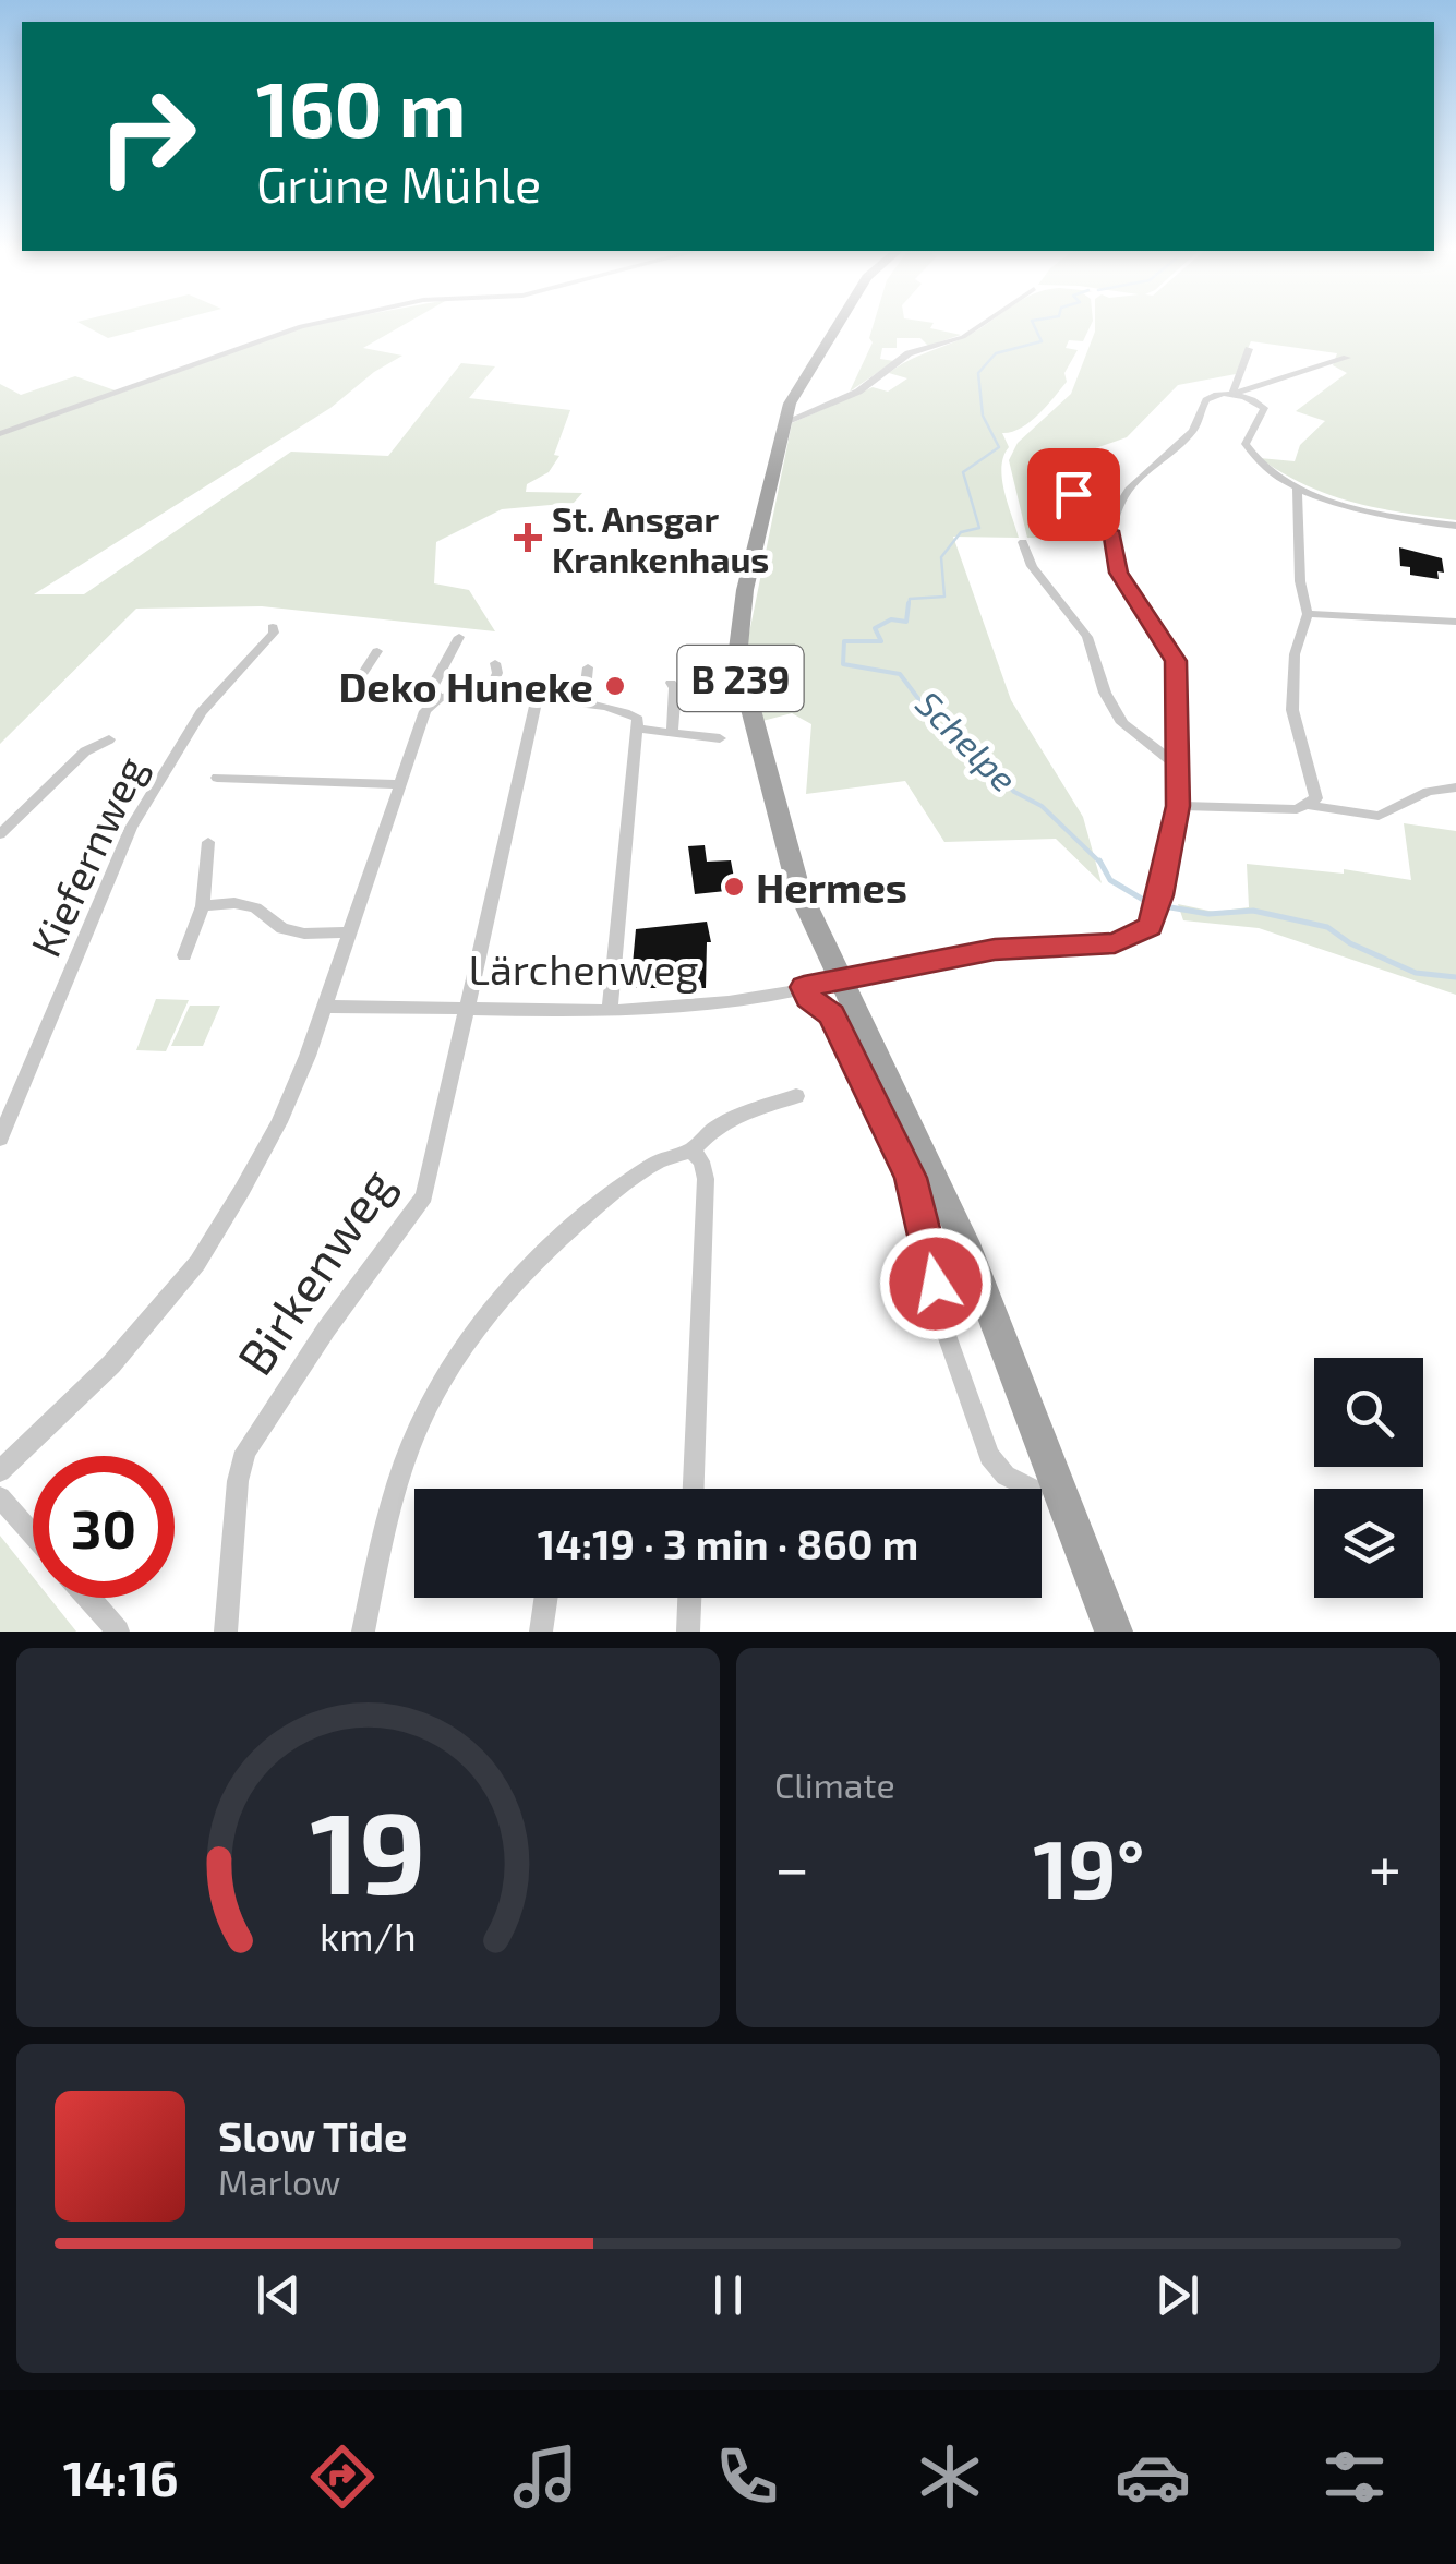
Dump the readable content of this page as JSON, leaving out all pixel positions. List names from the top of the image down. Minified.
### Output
{"streets":{"main road":["B 239"],"street":["Kiefernweg","Lärchenweg","Birkenweg"]},"crossings":[["B 239","Lärchenweg"],["Lärchenweg","Birkenweg"]],"water":["Schelpe"],"places":{"health":["St. Ansgar Krankenhaus"],"other":["Deko Huneke","Hermes"]},"page":{"turn":["160 m","Grüne Mühle"],"limit":"30","trip":"14:19 · 3 min · 860 m","tile":"Climate","heat":["−","19°","+"],"song":["Slow Tide","Marlow"],"tabs":"14:16","gauge":["19","km/h"]}}
